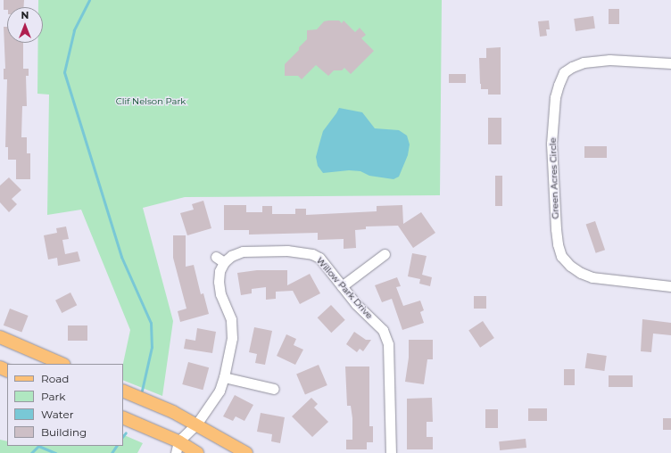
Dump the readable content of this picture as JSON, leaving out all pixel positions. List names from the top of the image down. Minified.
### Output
{"streets":{"street":["Green Acres Circle","Willow Park Drive"]},"parks":["Clif Nelson Park"],"legend":["Road","Park","Water","Building"],"north":"top"}
